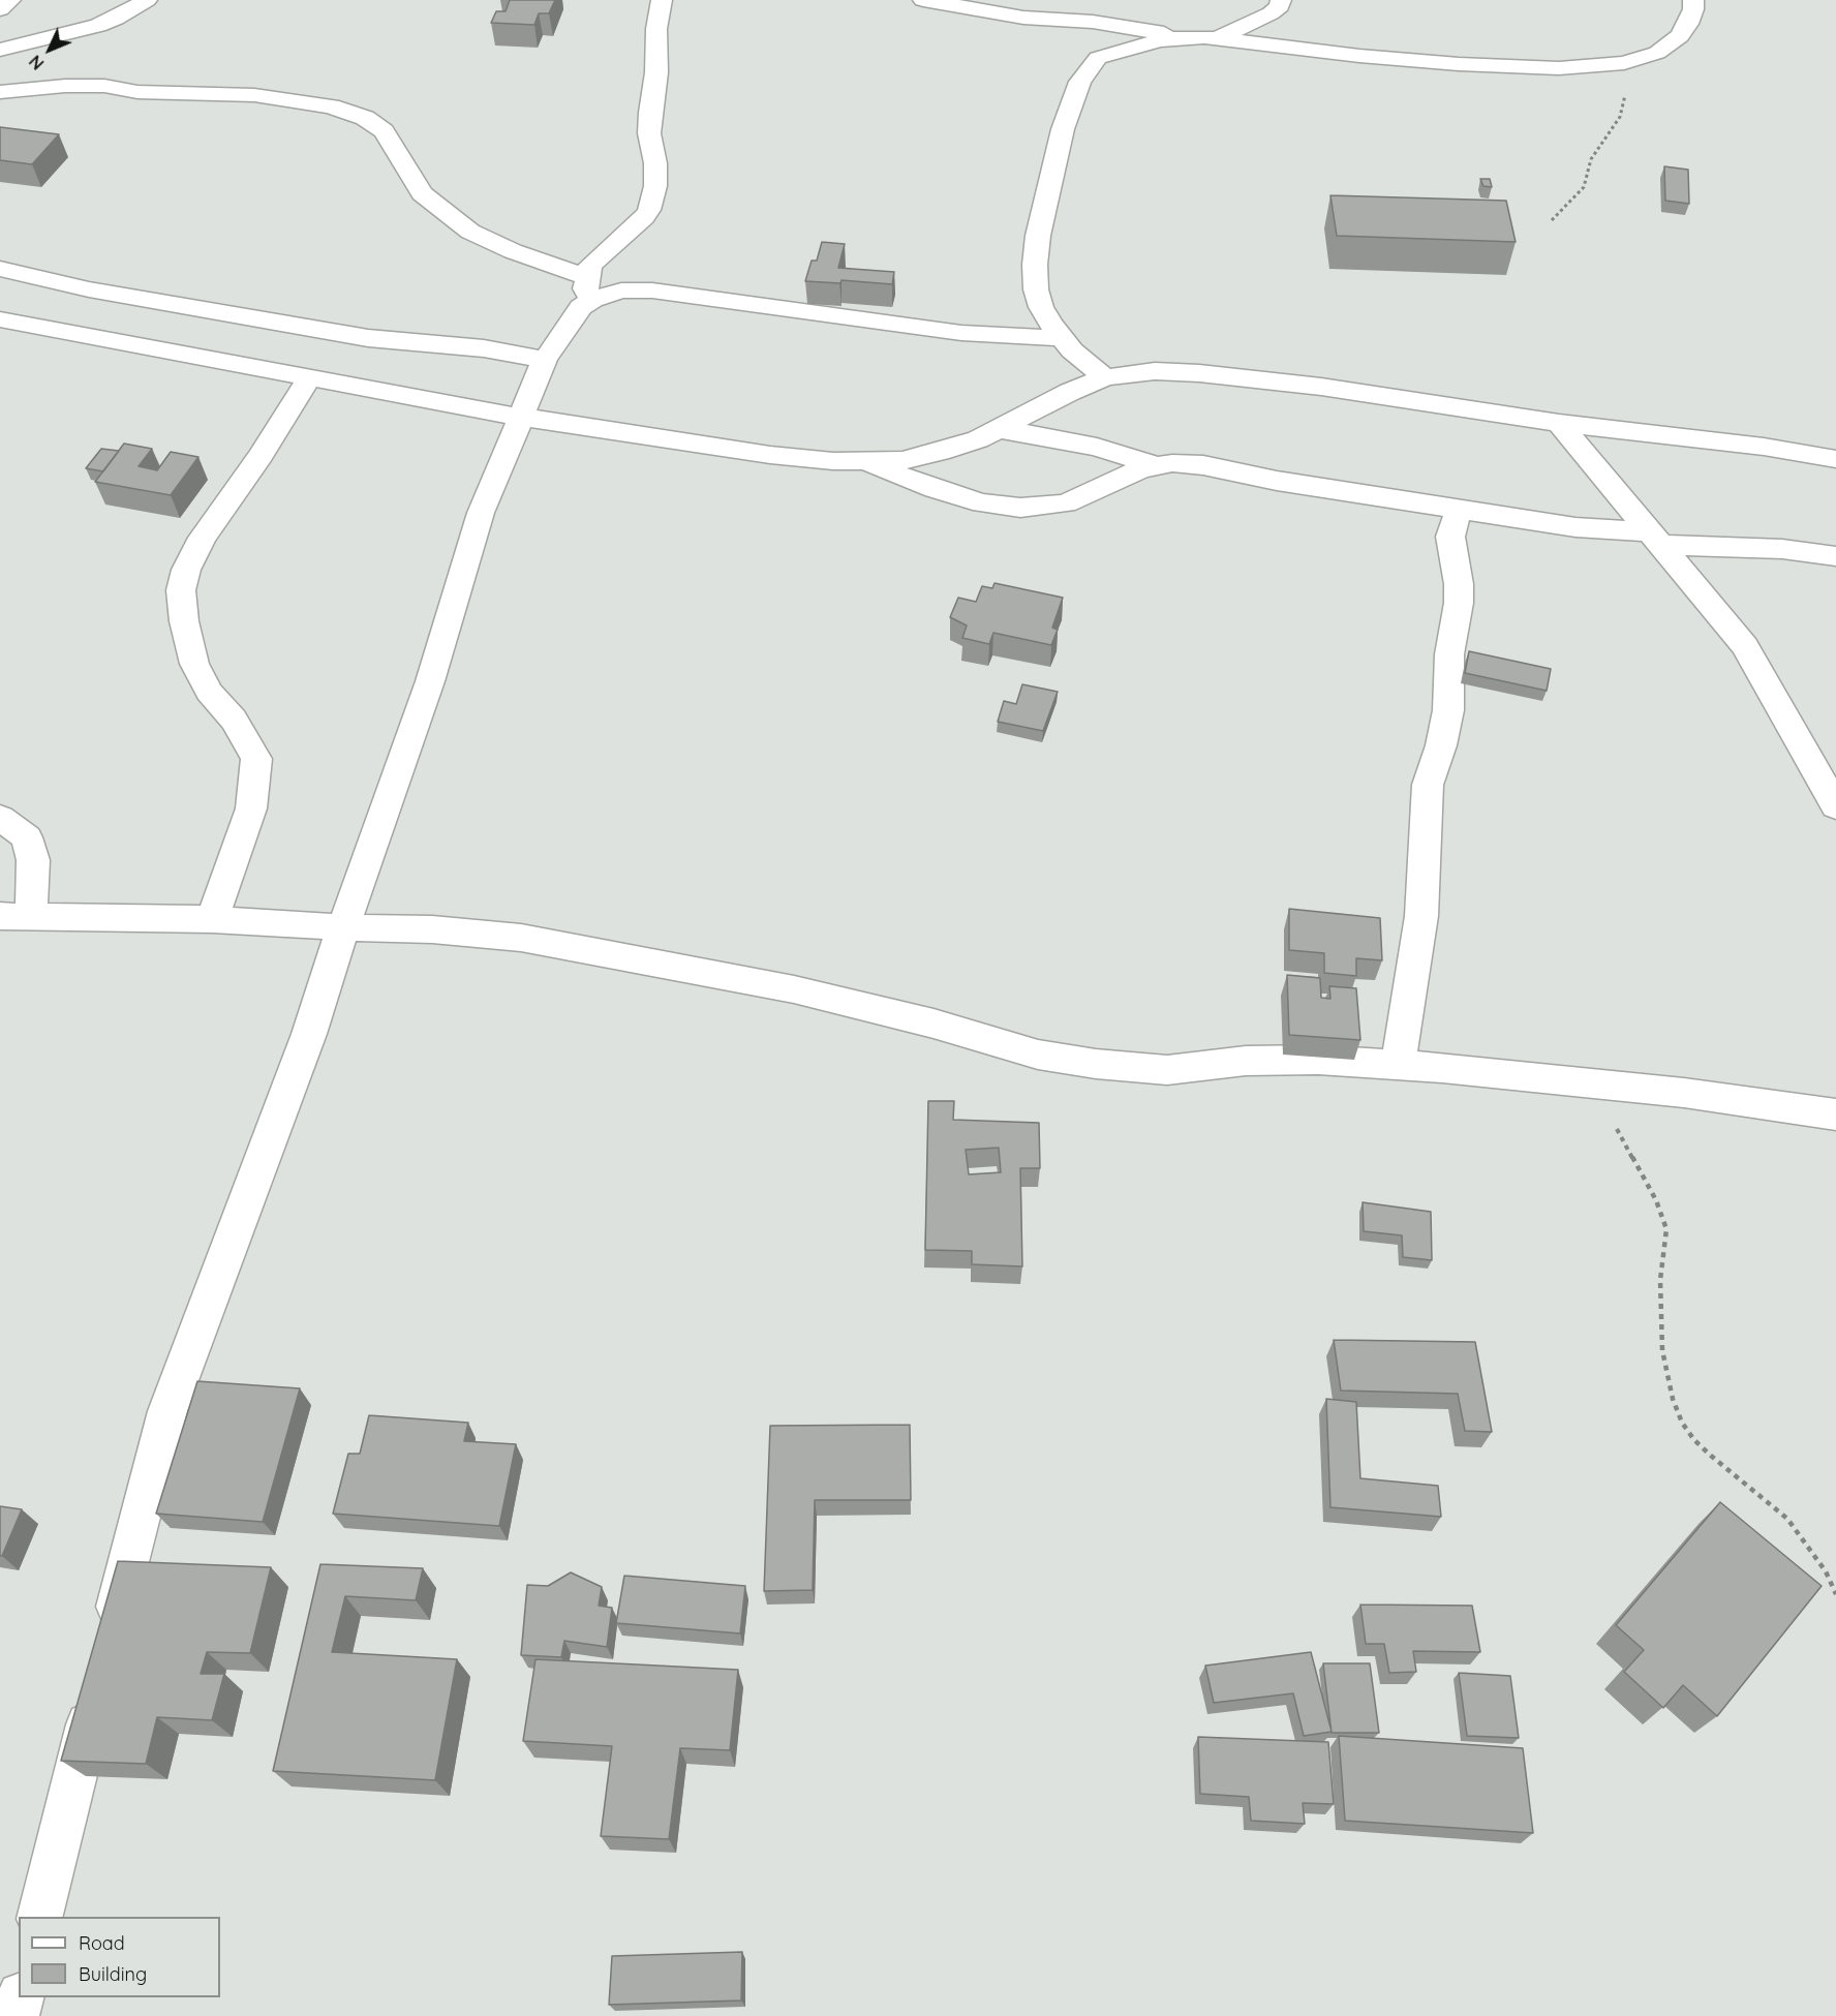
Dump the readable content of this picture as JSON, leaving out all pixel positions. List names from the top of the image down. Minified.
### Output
{"legend":["Road","Building"],"north":"bottom left"}
